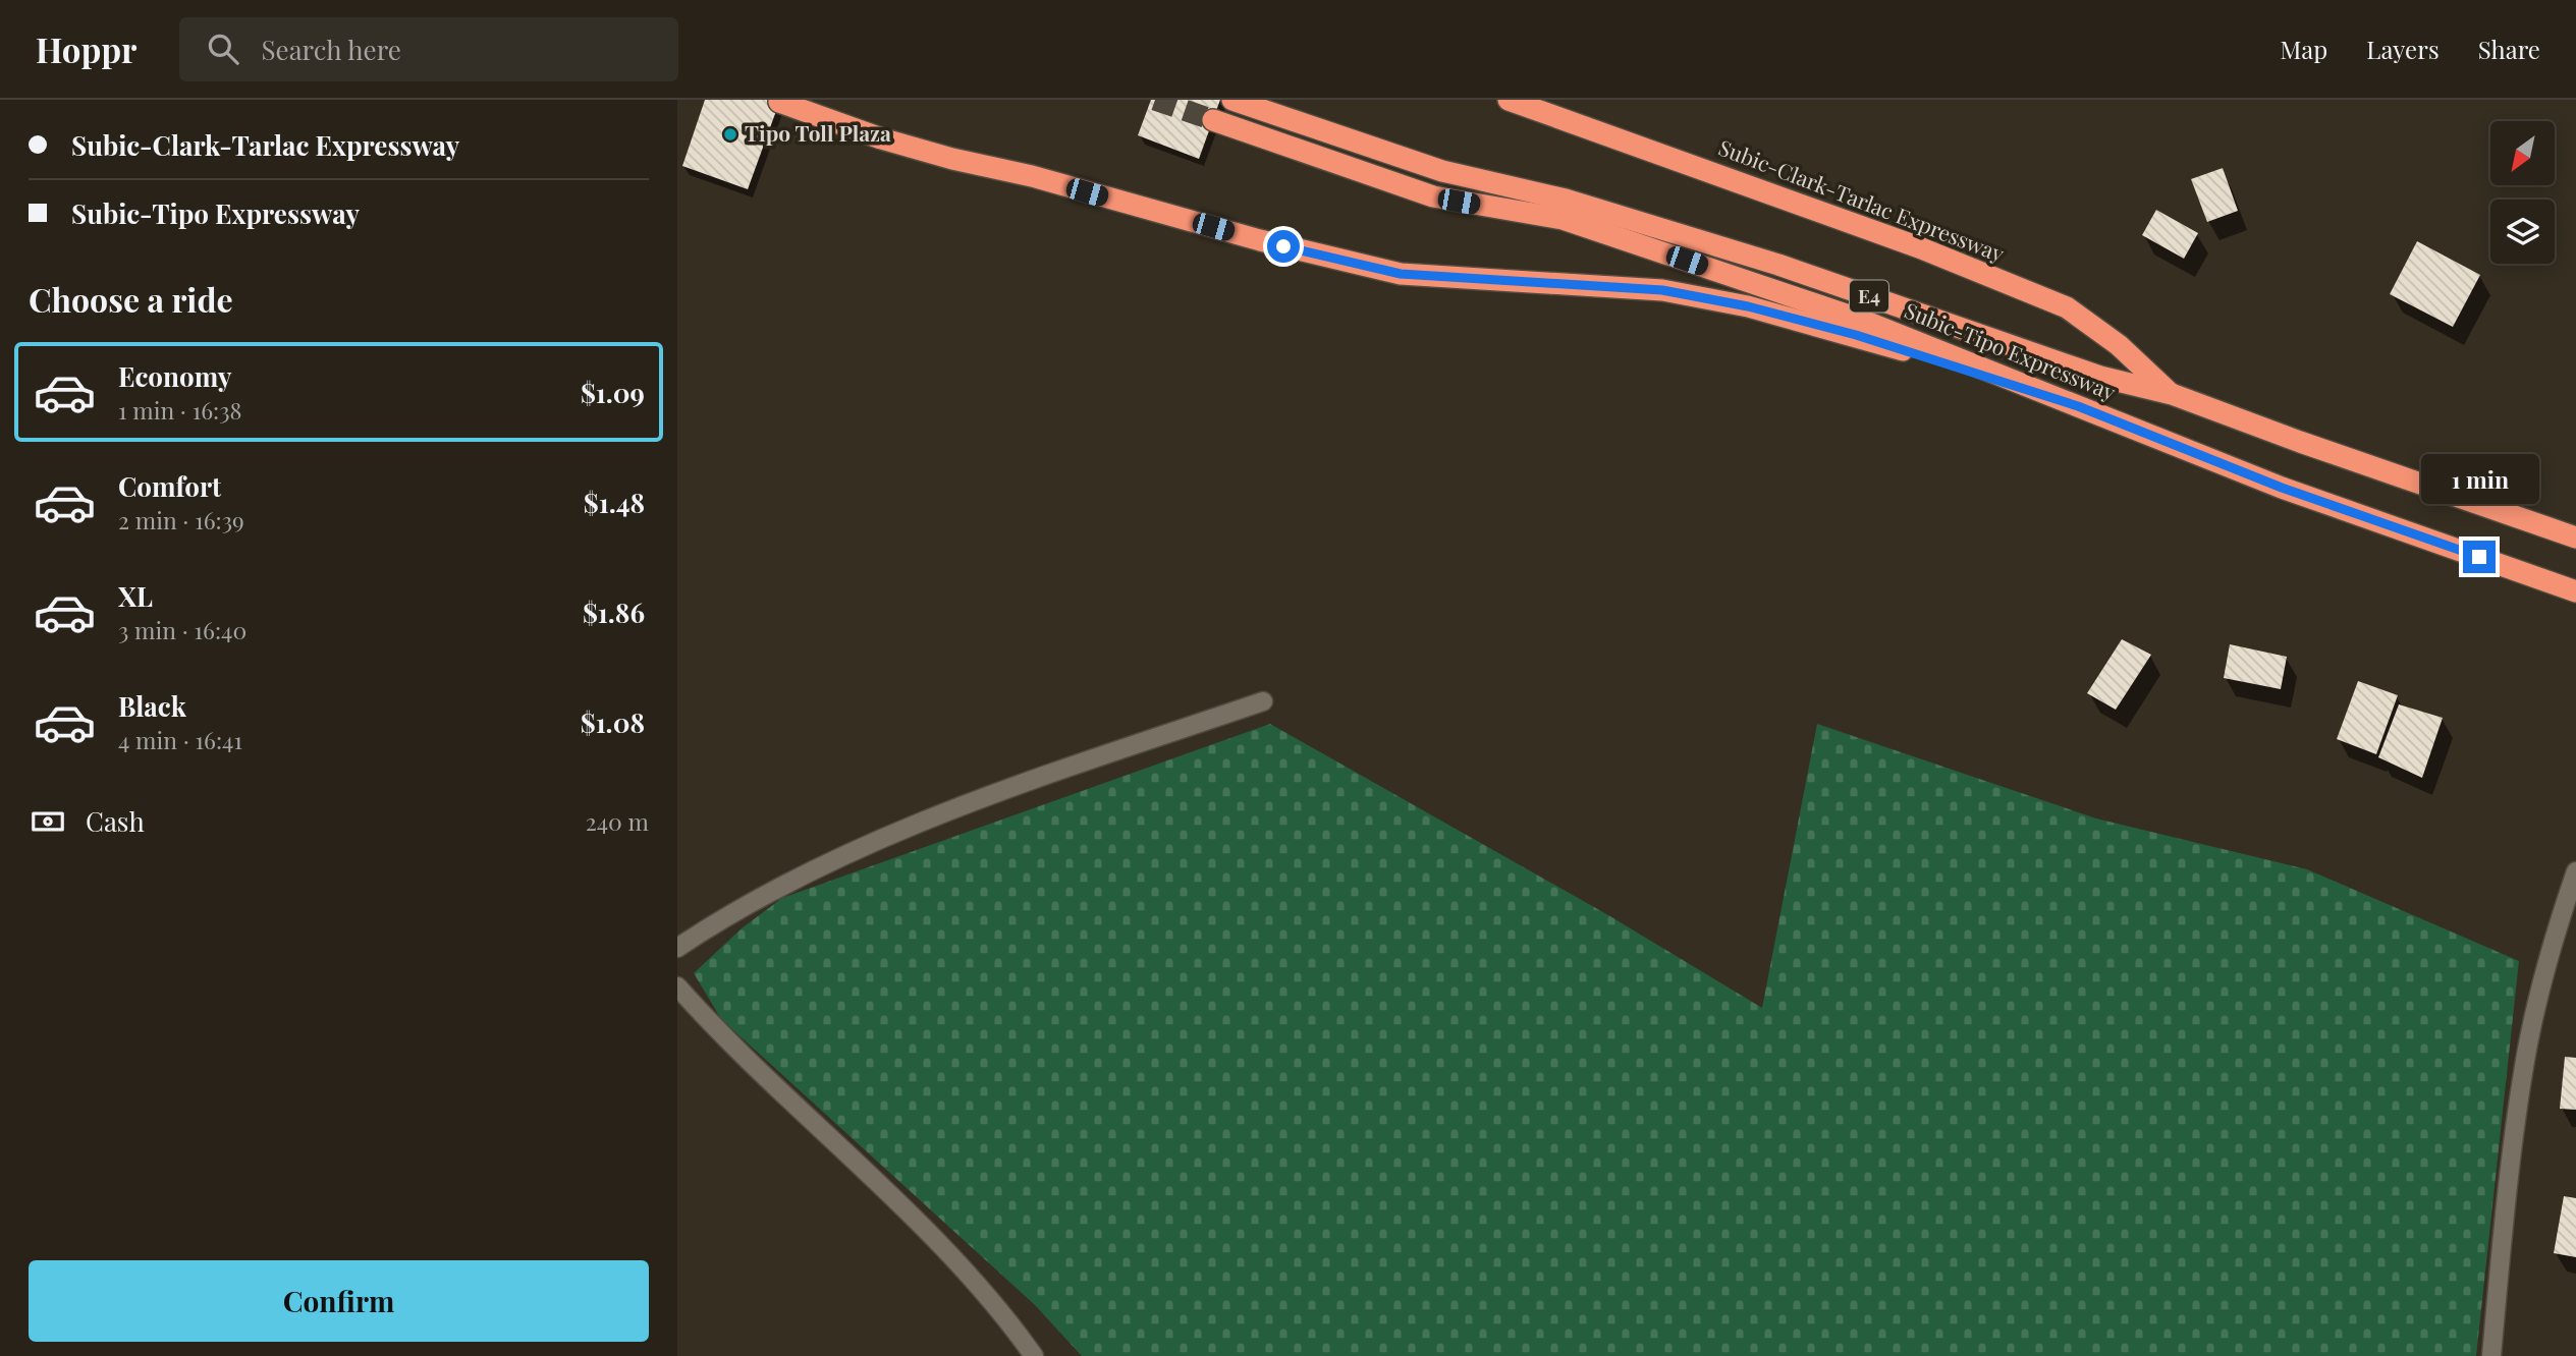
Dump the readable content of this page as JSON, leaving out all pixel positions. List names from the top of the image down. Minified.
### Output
{"streets":{"highway":["Subic-Clark-Tarlac Expressway","E4","Subic-Tipo Expressway"]},"crossings":[["Subic-Clark-Tarlac Expressway","Subic-Tipo Expressway"],["E4","Subic-Tipo Expressway"]],"places":["Tipo Toll Plaza"],"north":"bottom left","page":{"header":"Hoppr","search":"Search here","nav":["Map","Layers","Share"],"banner":["Subic-Clark-Tarlac Expressway","Subic-Tipo Expressway"],"heading":"Choose a ride","list":[{"name":"Economy","note":"1 min · 16:38","value":"$1.09"},{"name":"Comfort","note":"2 min · 16:39","value":"$1.48"},{"name":"XL","note":"3 min · 16:40","value":"$1.86"},{"name":"Black","note":"4 min · 16:41","value":"$1.08"}],"bubble":"1 min","pay":["Cash","240 m"],"buttons":"Confirm"}}
